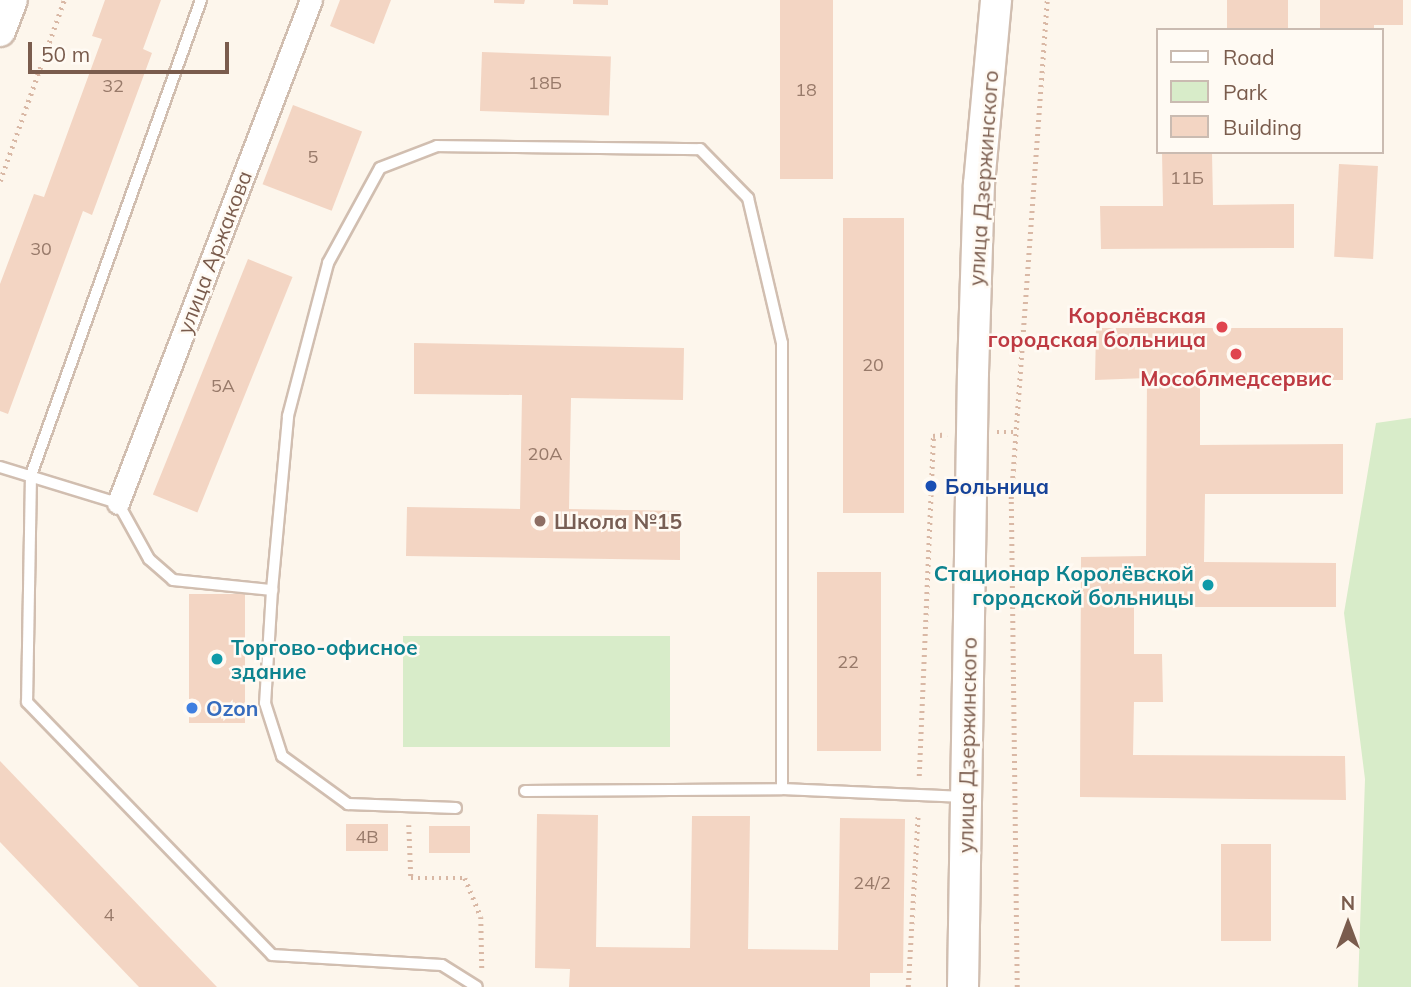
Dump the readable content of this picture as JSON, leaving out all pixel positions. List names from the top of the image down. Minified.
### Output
{"streets":{"street":["улица Дзержинского","улица Аржакова"]},"places":["Королёвская городская больница","Мособлмедсервис","Больница","Школа №15","Стационар Королёвской городской больницы","Торгово-офисное здание","Ozon"],"house_numbers":["18Б","32","18","5","11Б","30","20","5А","20А","22","4В","24/2","4"],"legend":["Road","Park","Building"],"scale_bar":"50 m","north":"top"}
